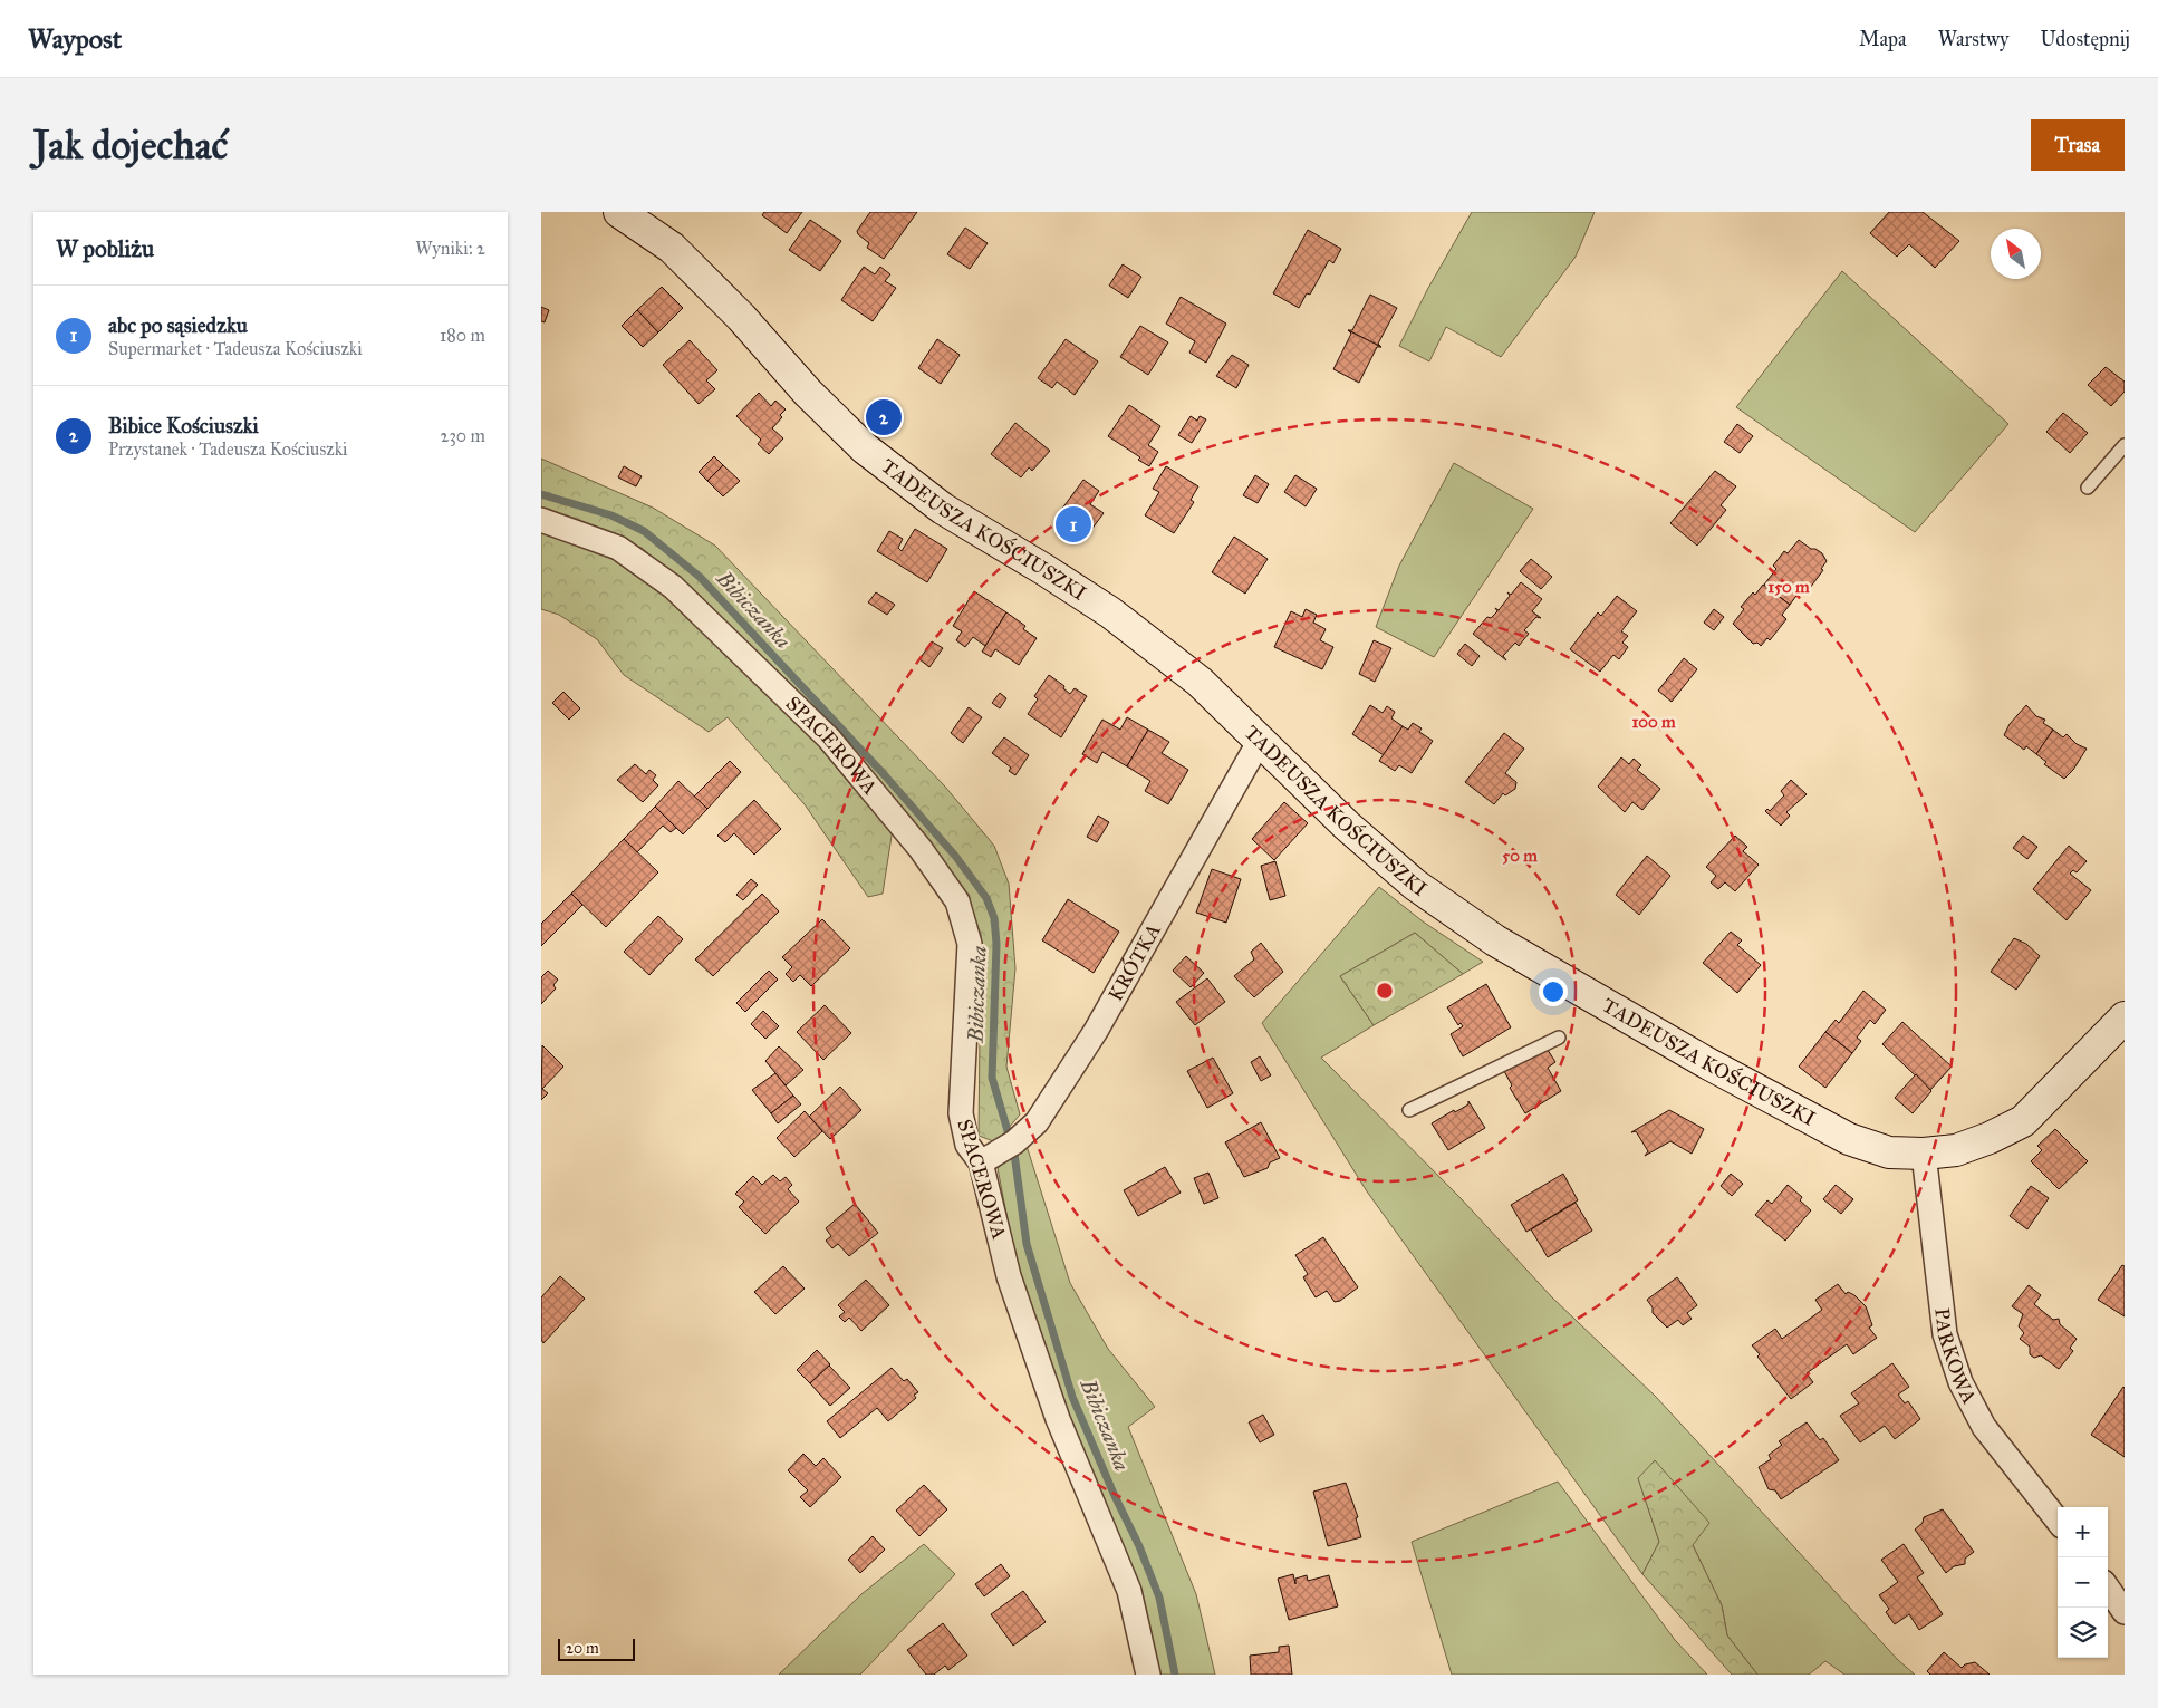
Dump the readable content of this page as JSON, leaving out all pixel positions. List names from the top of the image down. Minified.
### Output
{"streets":{"street":["TADEUSZA KOŚCIUSZKI","SPACEROWA","KRÓTKA","PARKOWA"]},"crossings":[["TADEUSZA KOŚCIUSZKI","KRÓTKA"],["TADEUSZA KOŚCIUSZKI","PARKOWA"],["SPACEROWA","KRÓTKA"]],"water":["Bibiczanka"],"scale_bar":"20 m","north":"top left","page":{"header":"Waypost","nav":["Mapa","Warstwy","Udostępnij"],"buttons":"Trasa","title":"Jak dojechać","heading":["W pobliżu","Wyniki: 2"],"list":[{"mark":"1","name":"abc po sąsiedzku","note":"Supermarket · Tadeusza Kościuszki","value":"180 m"},{"mark":"2","name":"Bibice Kościuszki","note":"Przystanek · Tadeusza Kościuszki","value":"230 m"}],"pins":["2","1"],"map_buttons":["+","−"],"scale":"20 m"},"rings":["150 m","100 m","50 m"]}
